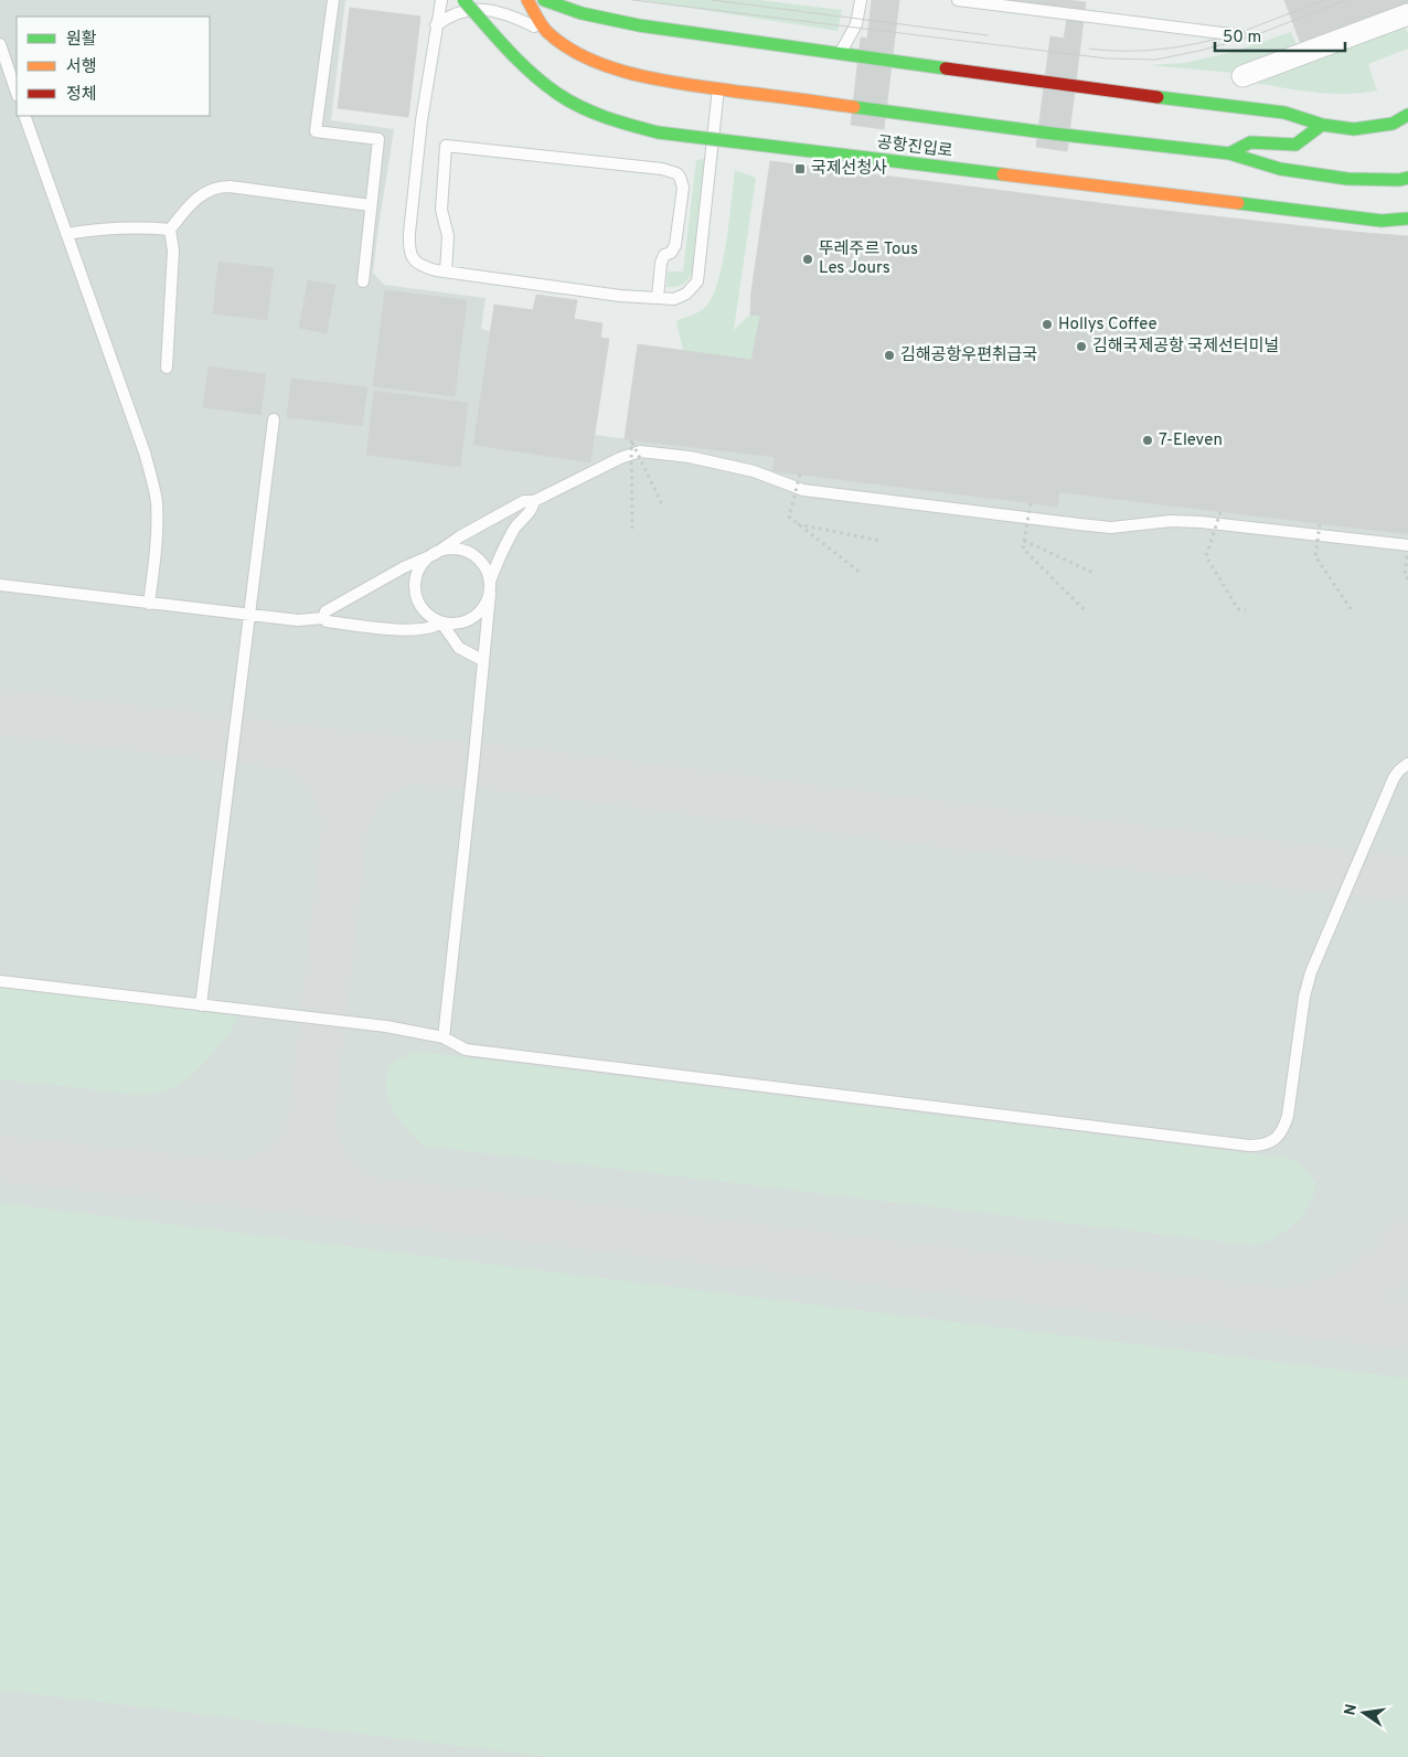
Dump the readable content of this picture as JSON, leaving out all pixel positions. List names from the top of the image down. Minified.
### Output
{"streets":{"main road":["공항진입로"]},"places":{"transit":["국제선청사"],"other":["뚜레주르 Tous Les Jours","Hollys Coffee","김해국제공항 국제선터미널","김해공항우편취급국","7-Eleven"]},"legend":["원활","서행","정체"],"scale_bar":"50 m","north":"left"}
